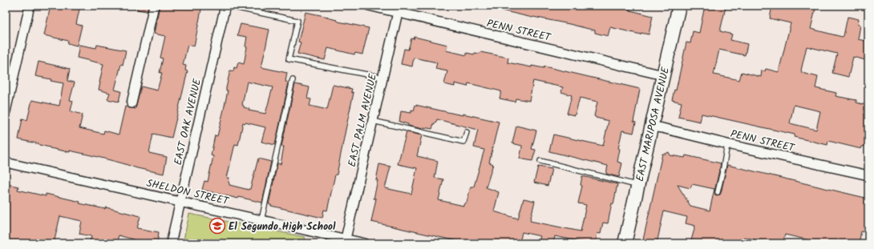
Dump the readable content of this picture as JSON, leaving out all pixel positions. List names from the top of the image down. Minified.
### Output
{"streets":{"street":["PENN STREET","EAST PALM AVENUE","EAST OAK AVENUE","EAST MARIPOSA AVENUE","SHELDON STREET"]},"crossings":[["PENN STREET","EAST PALM AVENUE"],["PENN STREET","EAST MARIPOSA AVENUE"],["EAST PALM AVENUE","SHELDON STREET"],["EAST OAK AVENUE","SHELDON STREET"]],"places":{"school or university":["El Segundo High School"]}}
